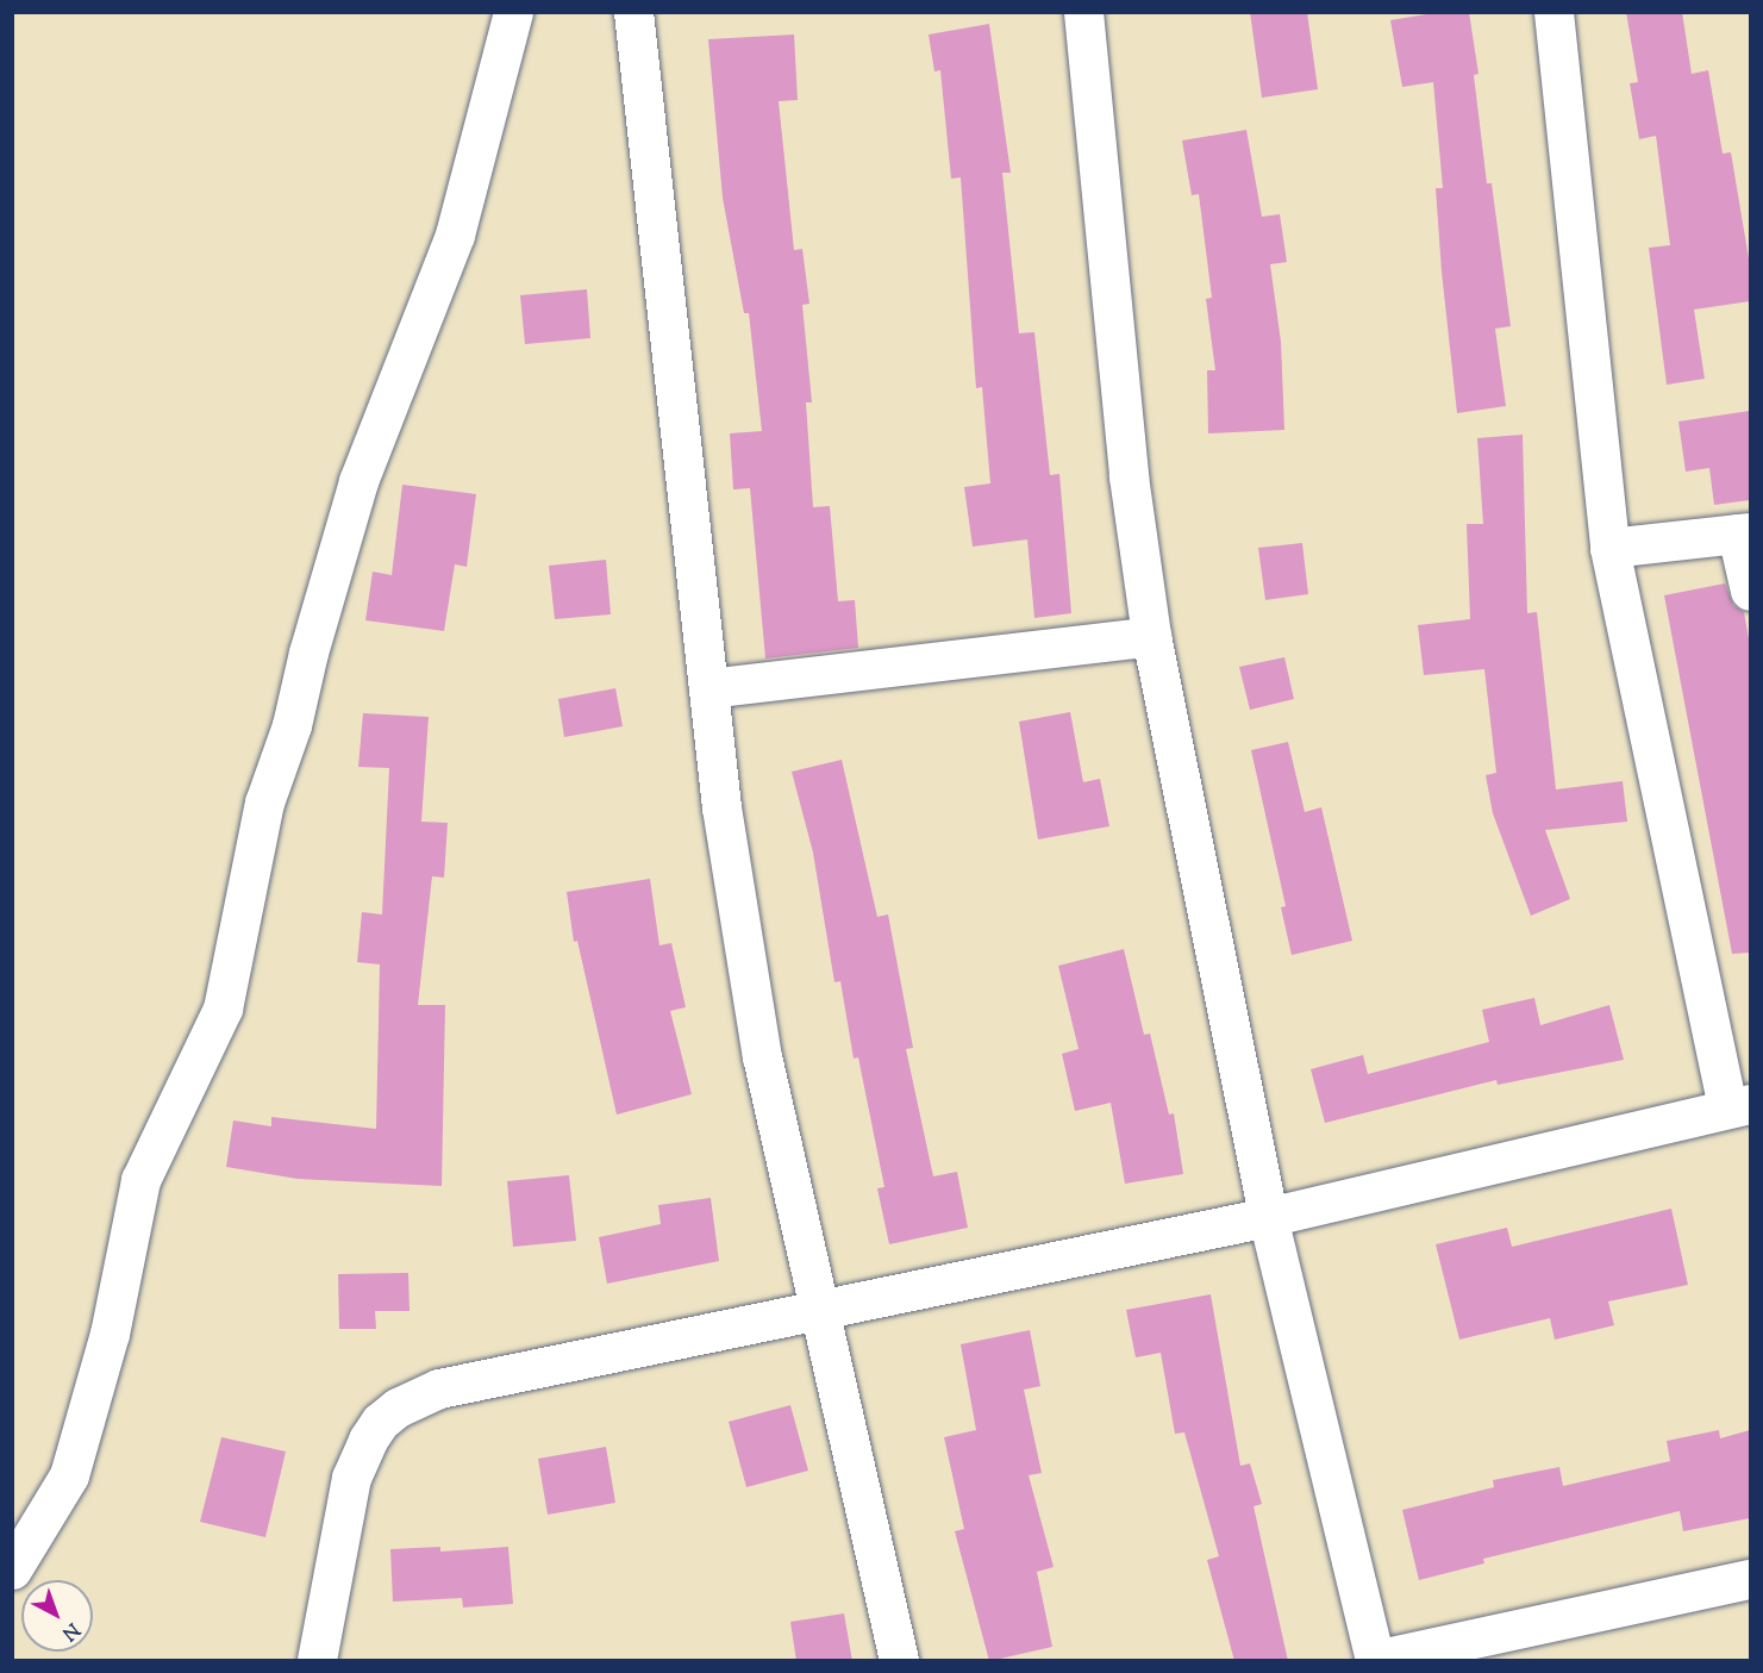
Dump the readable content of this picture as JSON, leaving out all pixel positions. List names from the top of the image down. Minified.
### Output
{"north":"bottom right"}
